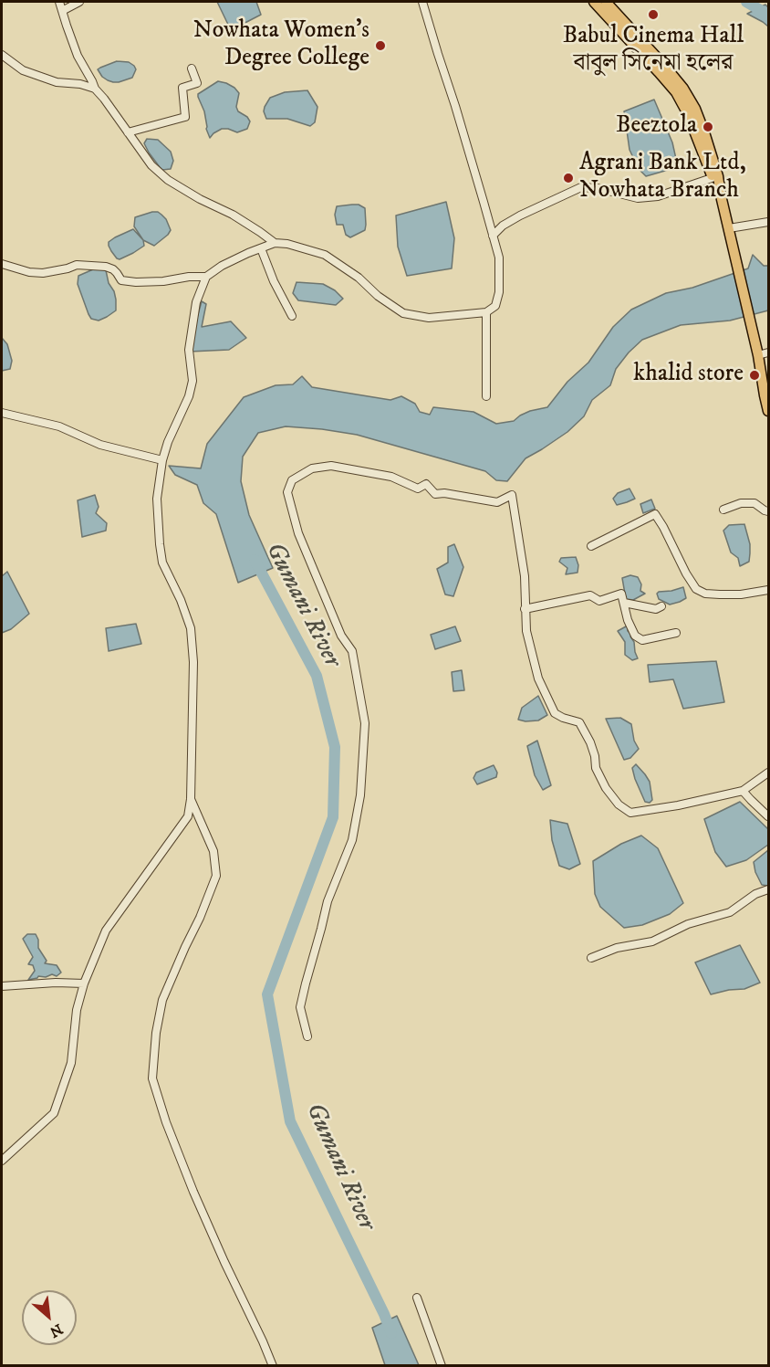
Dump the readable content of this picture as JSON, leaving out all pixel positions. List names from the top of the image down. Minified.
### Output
{"water":["Gumani River"],"places":["Babul Cinema Hall বাবুল সিনেমা হলের","Nowhata Women's Degree College","Beeztola","Agrani Bank Ltd, Nowhata Branch","khalid store"],"north":"bottom right"}
